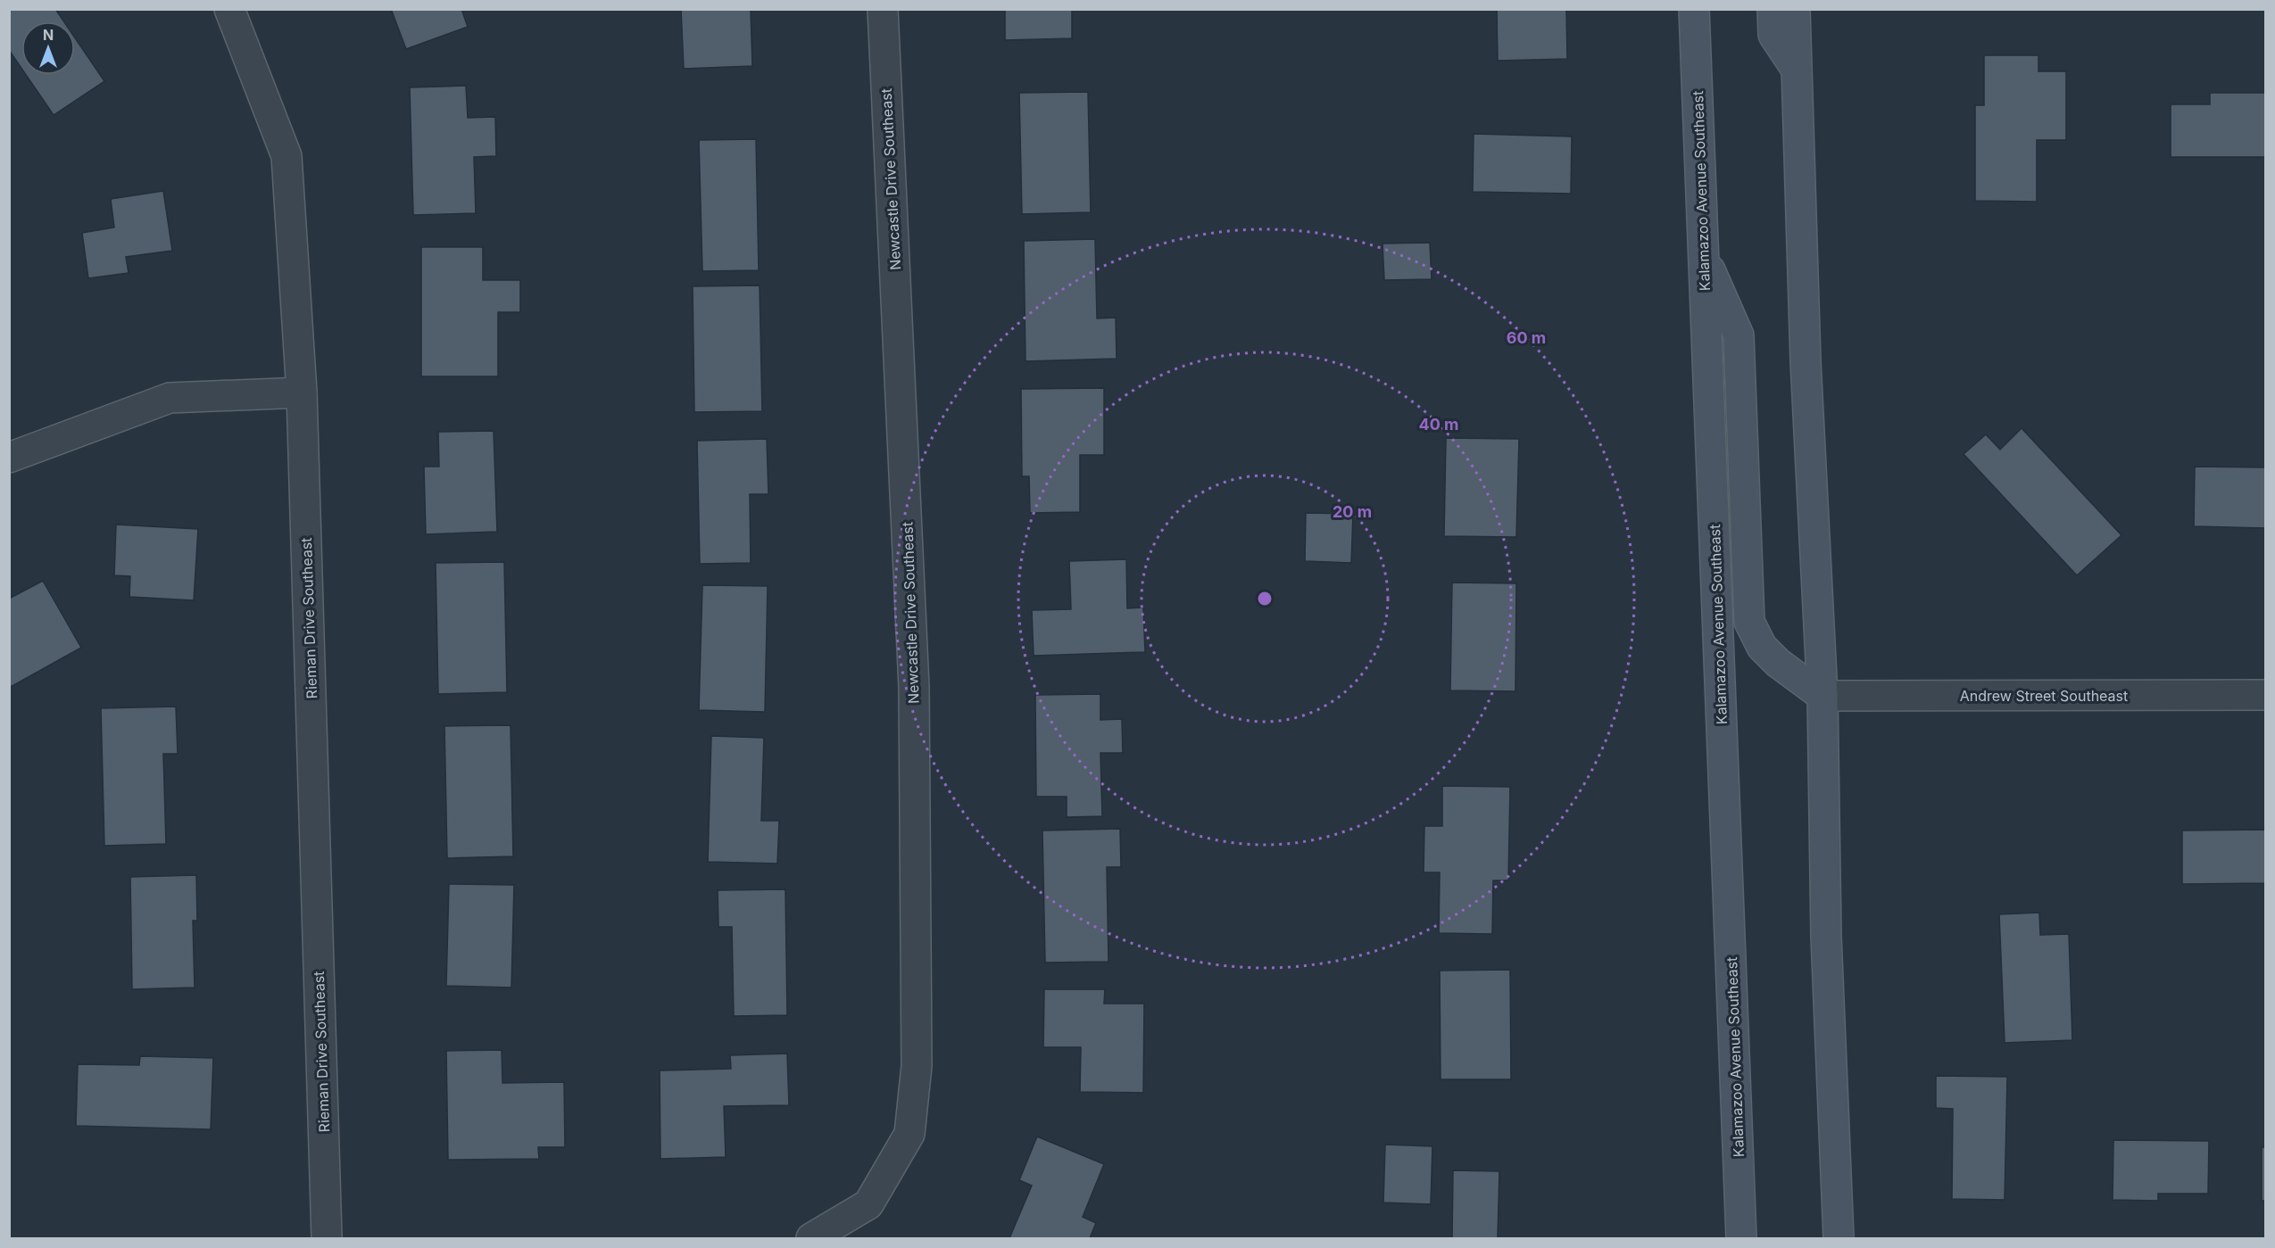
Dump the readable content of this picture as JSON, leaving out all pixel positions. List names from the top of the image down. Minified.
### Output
{"streets":{"main road":["Kalamazoo Avenue Southeast"],"street":["Newcastle Drive Southeast","Rieman Drive Southeast","Andrew Street Southeast"]},"north":"top","rings":["60 m","40 m","20 m"]}
